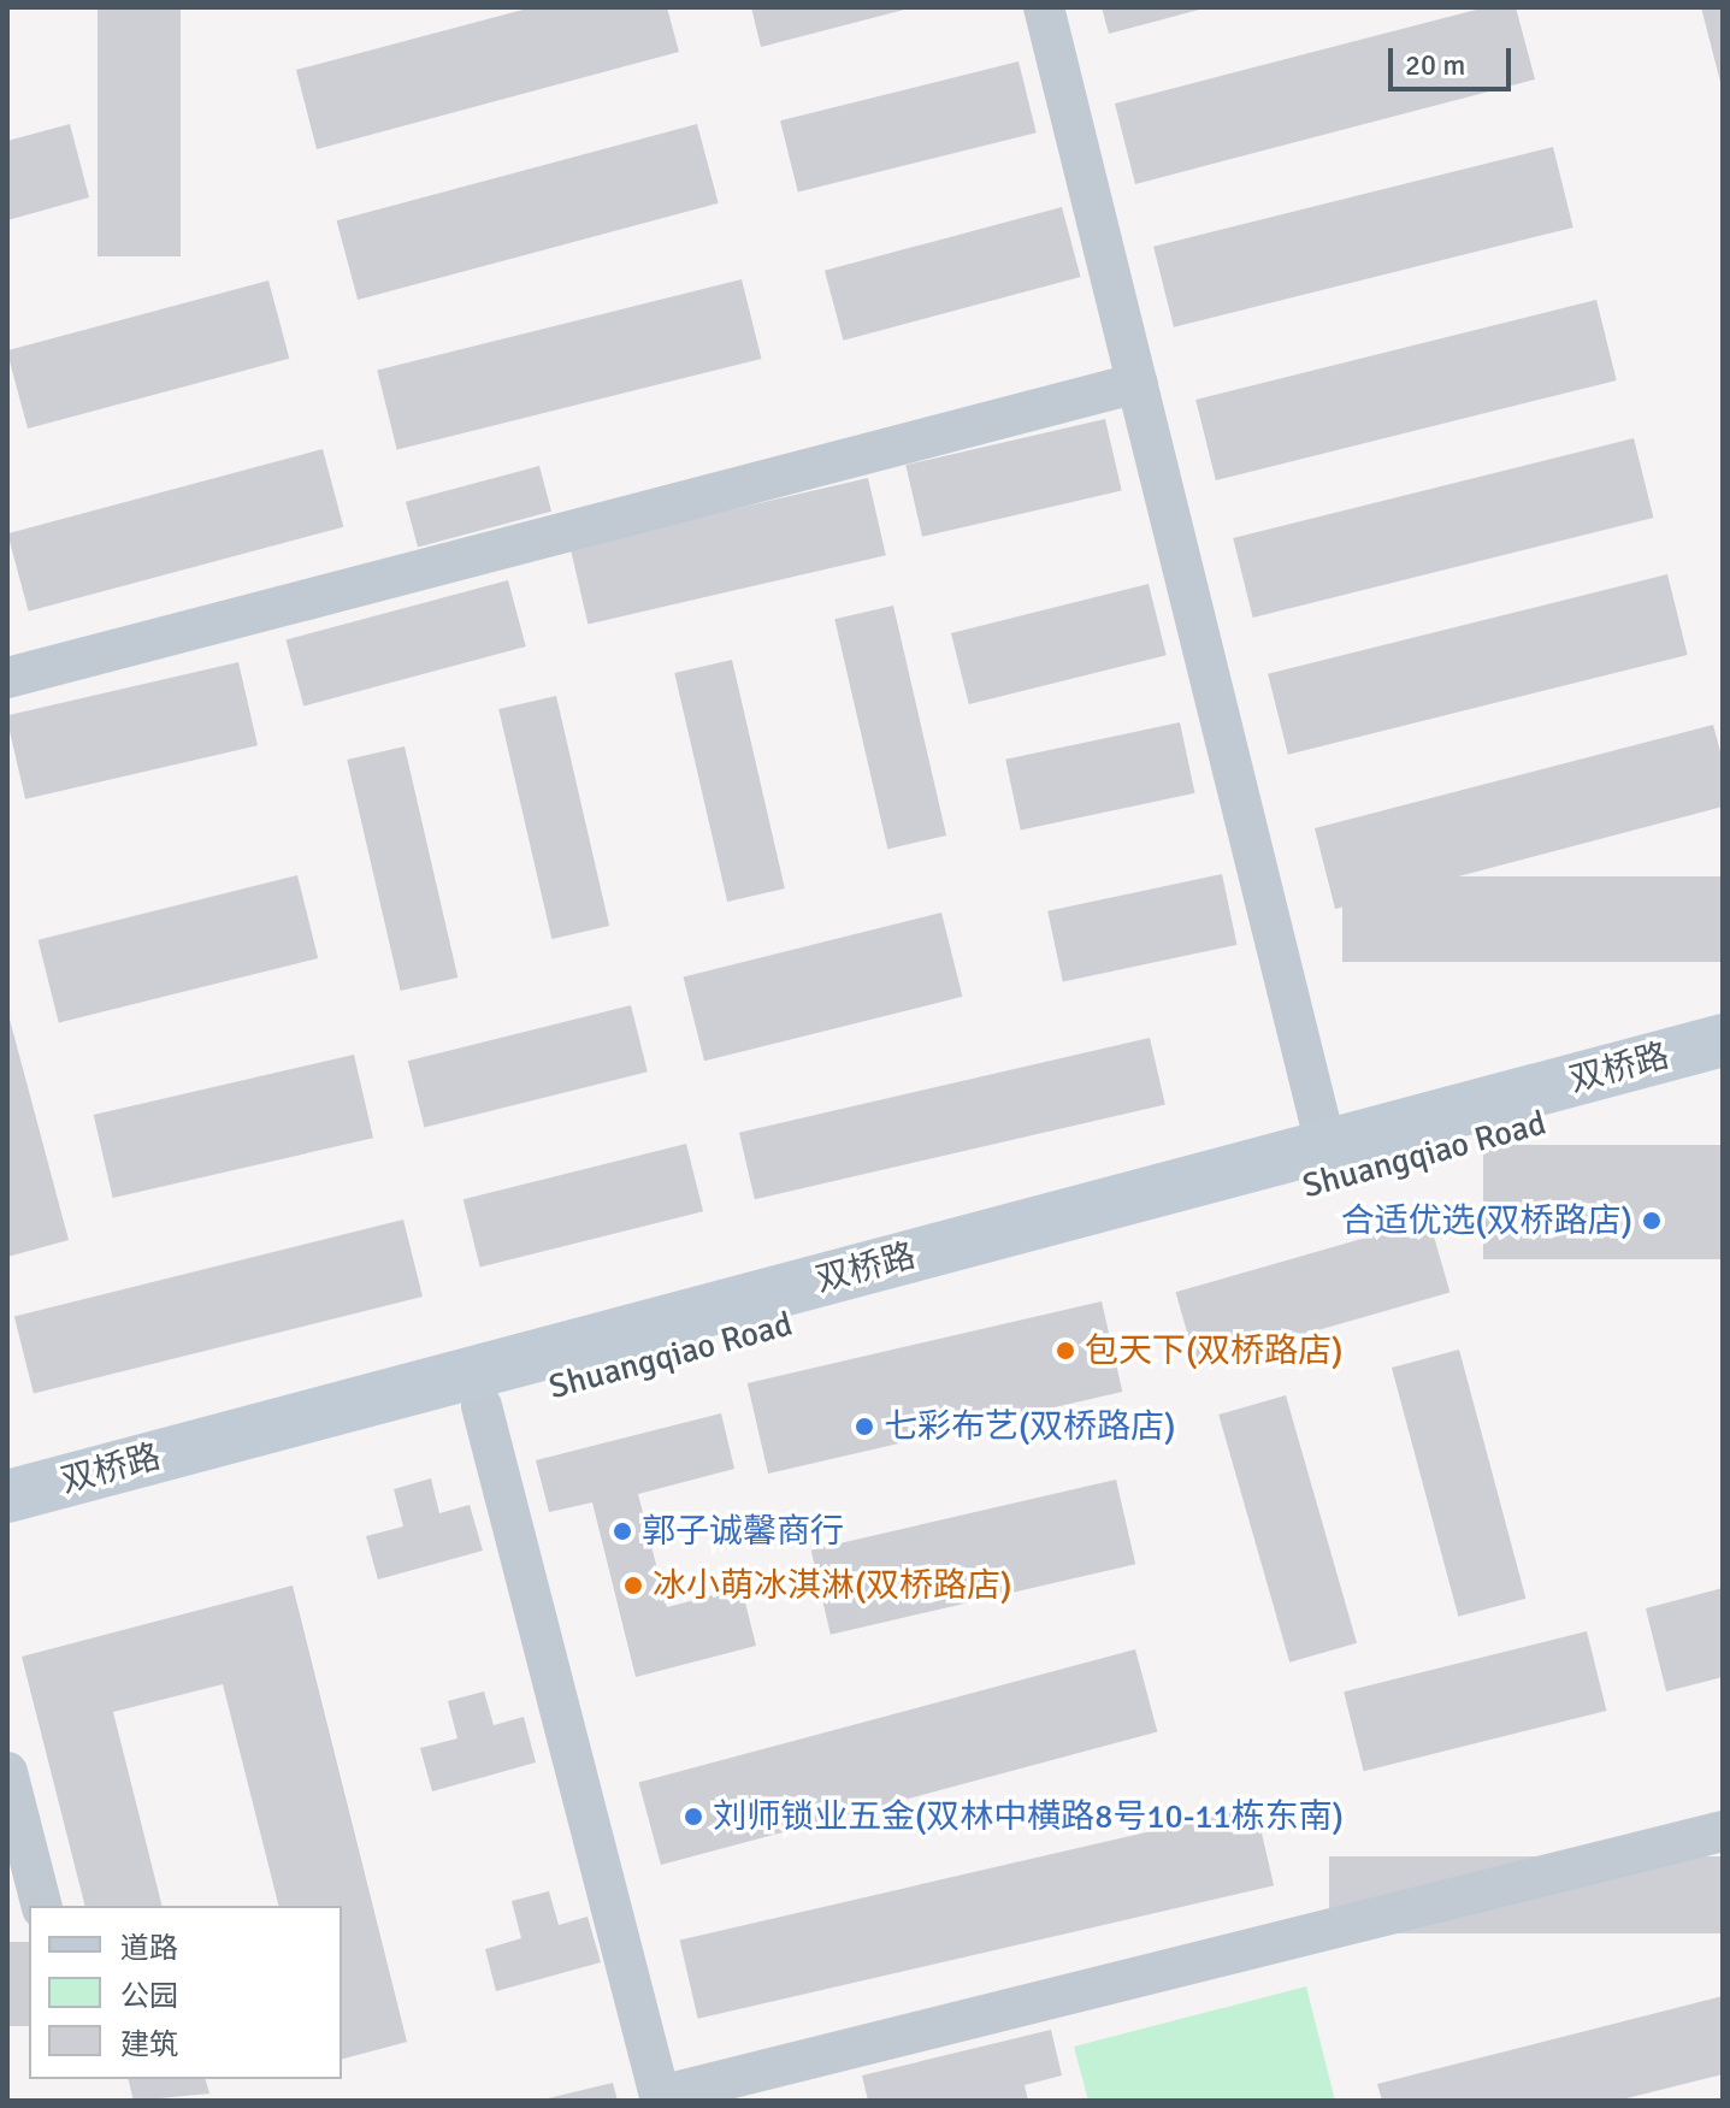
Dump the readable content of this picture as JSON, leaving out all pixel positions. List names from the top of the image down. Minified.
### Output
{"streets":{"main road":["双桥路","Shuangqiao Road"]},"places":["合适优选(双桥路店)","包天下(双桥路店)","七彩布艺(双桥路店)","郭子诚馨商行","冰小萌冰淇淋(双桥路店)","刘师锁业五金(双林中横路8号10-11栋东南)"],"legend":["道路","公园","建筑"],"scale_bar":"20 m"}
